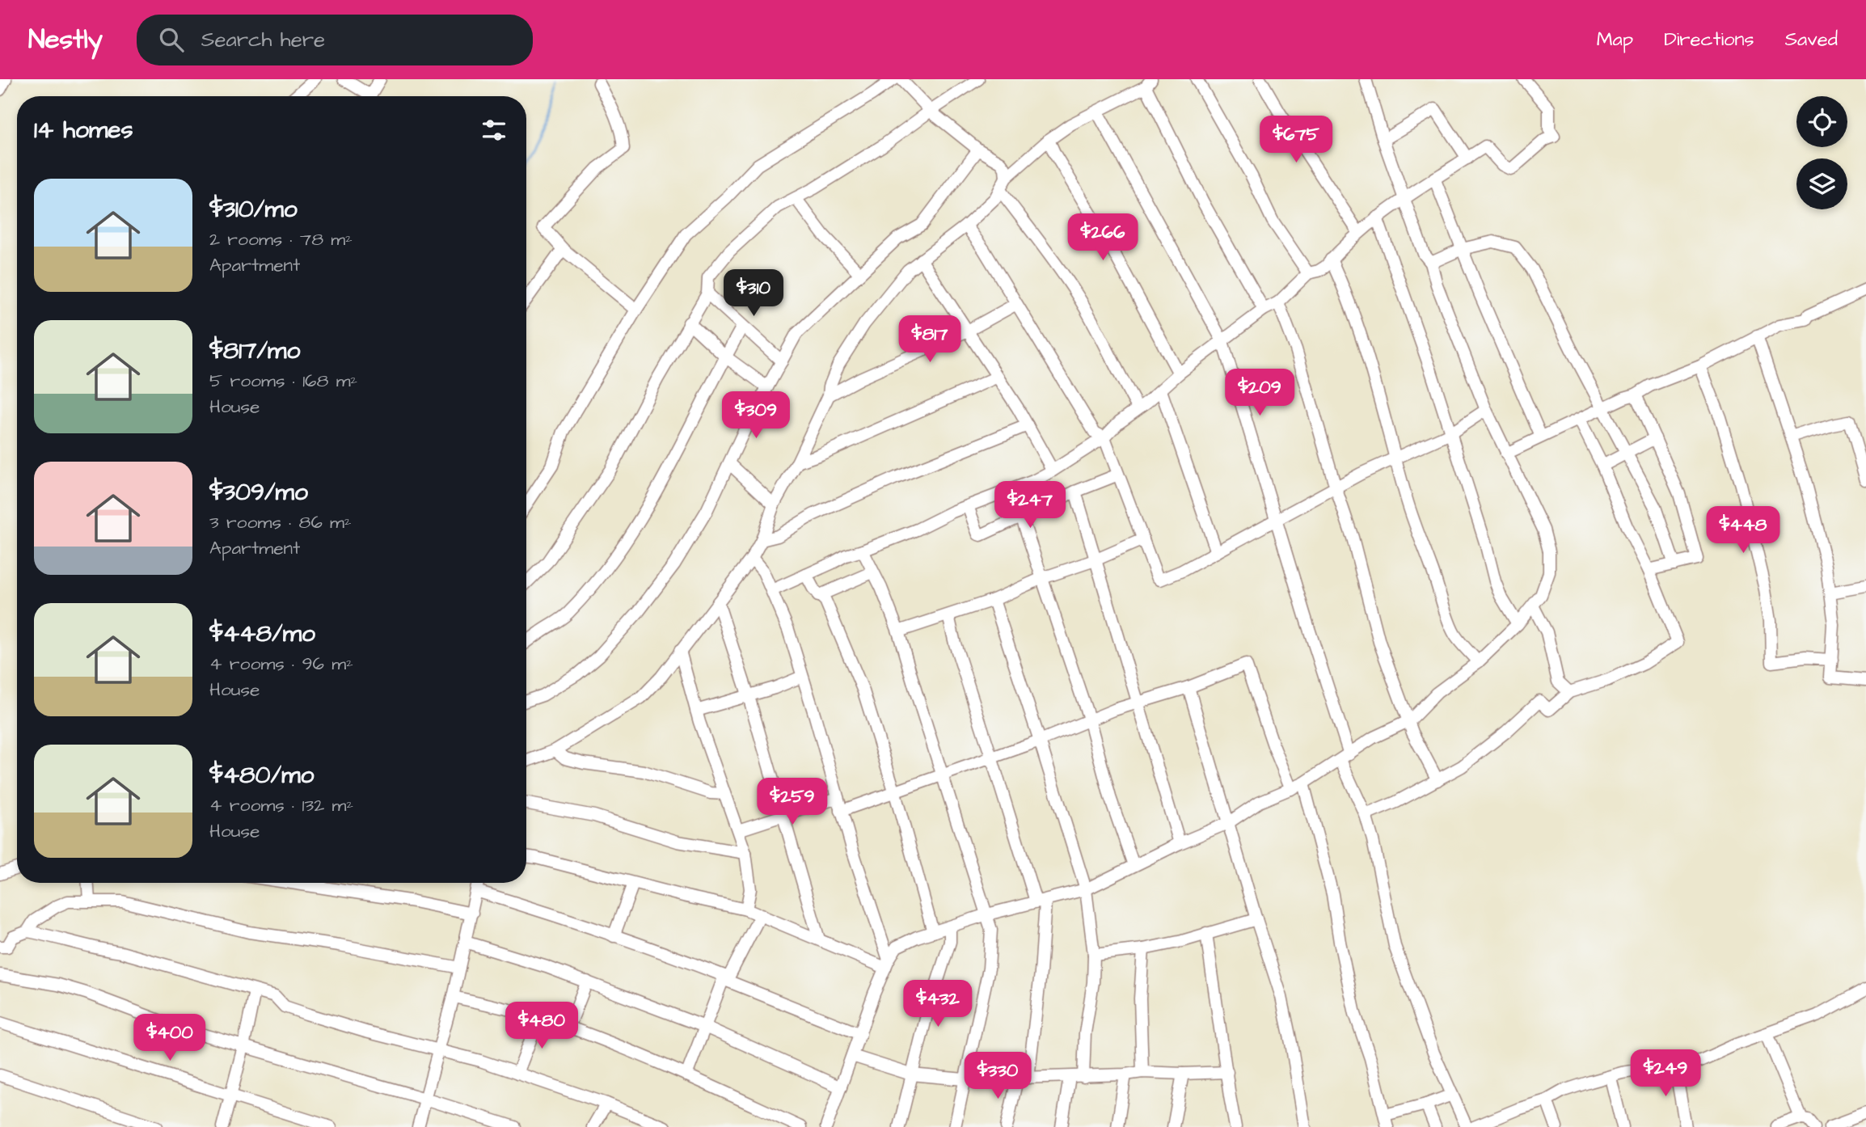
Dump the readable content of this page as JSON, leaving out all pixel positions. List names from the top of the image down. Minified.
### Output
{"page":{"header":"Nestly","search":"Search here","nav":["Map","Directions","Saved"],"heading":"14 homes","price":["$675","$266","$310","$817","$209","$309","$247","$448","$259","$432","$480","$400","$249","$330"],"list":[{"name":"$310/mo","note":"2 rooms · 78 m² · Apartment"},{"name":"$817/mo","note":"5 rooms · 168 m² · House"},{"name":"$309/mo","note":"3 rooms · 86 m² · Apartment"},{"name":"$448/mo","note":"4 rooms · 96 m² · House"},{"name":"$480/mo","note":"4 rooms · 132 m² · House"}]}}
